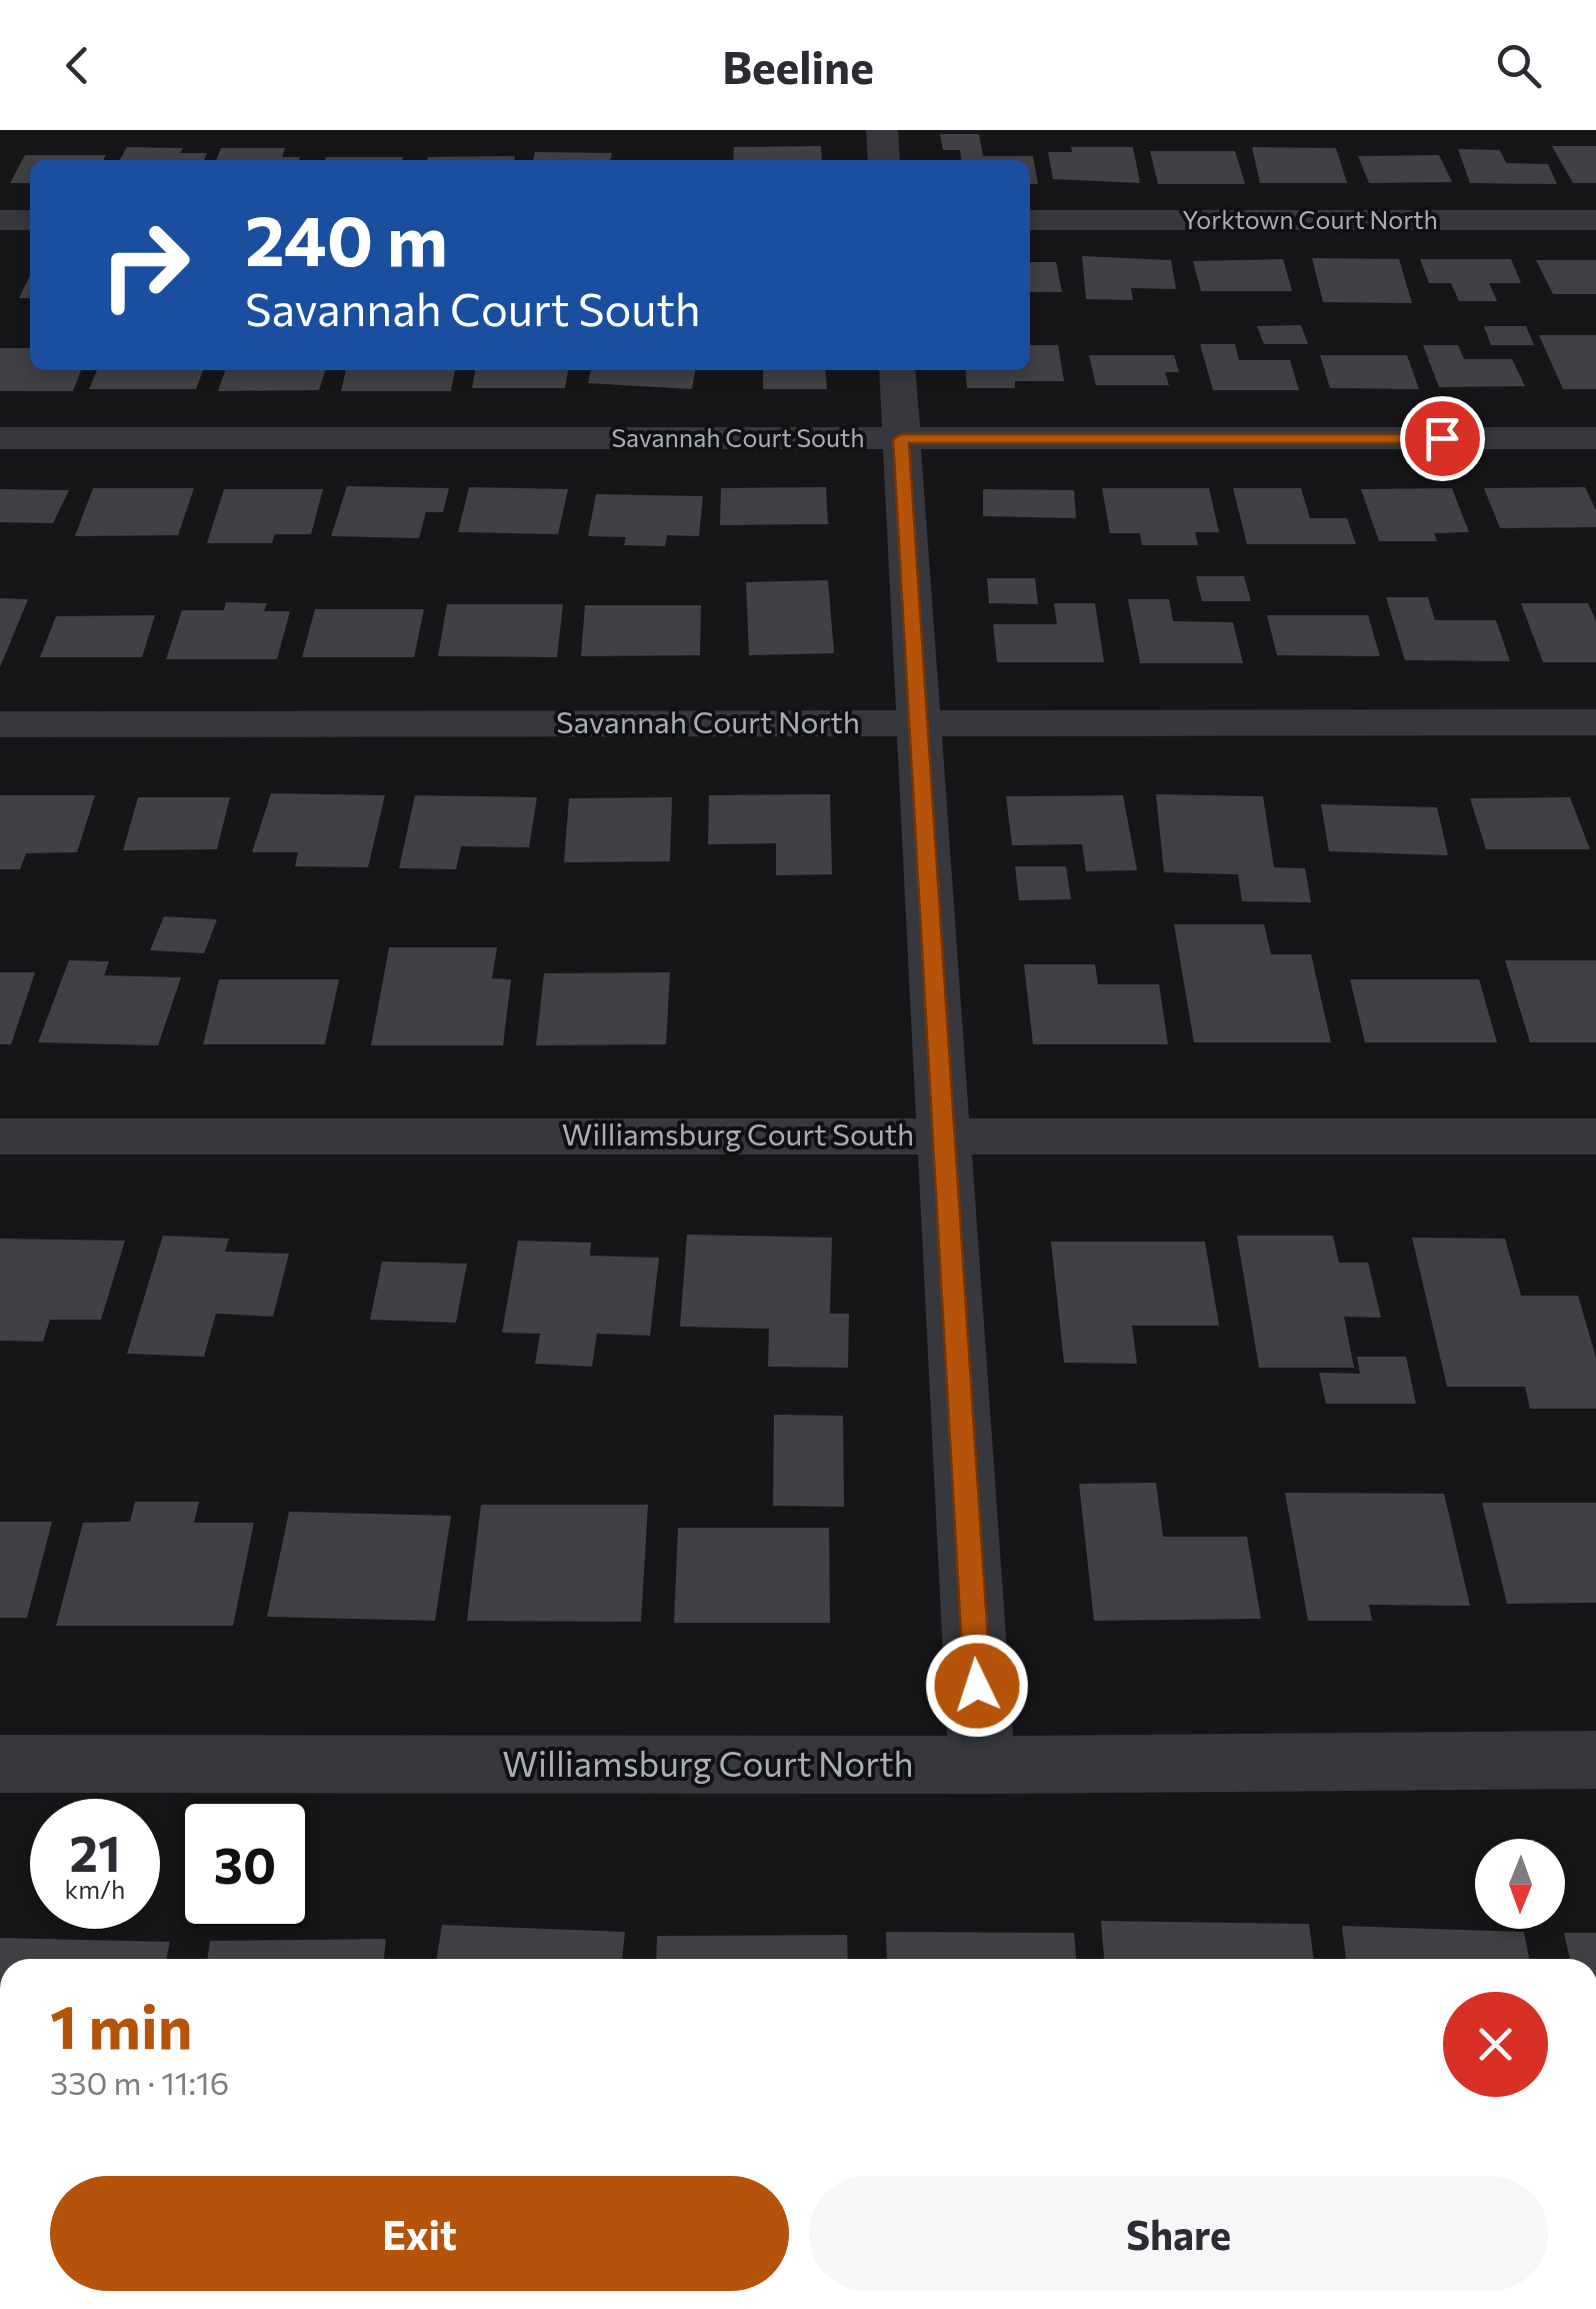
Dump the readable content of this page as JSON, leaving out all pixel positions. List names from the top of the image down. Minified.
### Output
{"streets":{"street":["Yorktown Court North","Savannah Court South","Savannah Court North","Williamsburg Court South","Williamsburg Court North"]},"north":"bottom","page":{"header":"Beeline","turn":["240 m","Savannah Court South"],"speed":"21 km/h","limit":"30","heading":["1 min","330 m · 11:16"],"buttons":["Exit","Share"]}}
